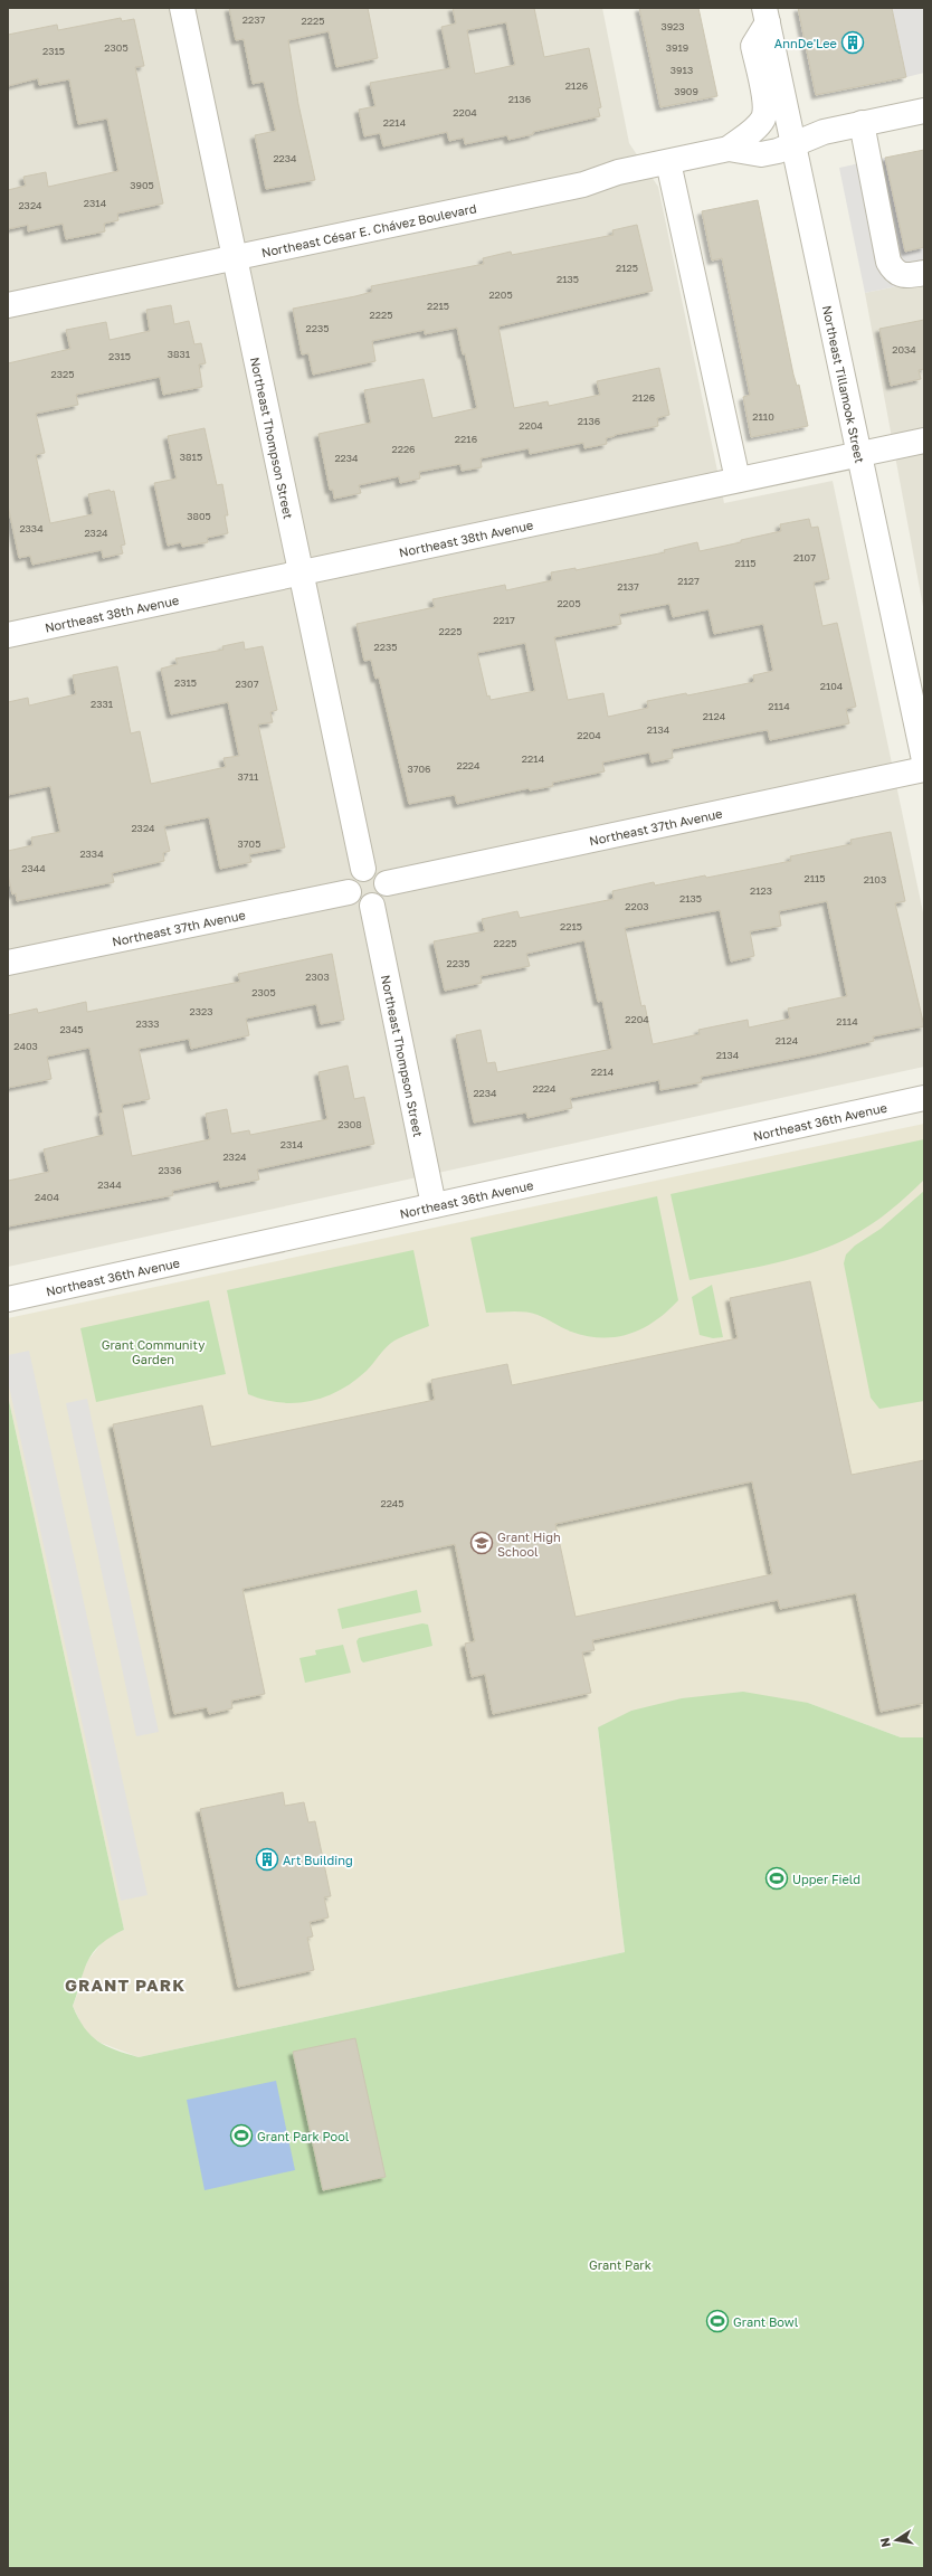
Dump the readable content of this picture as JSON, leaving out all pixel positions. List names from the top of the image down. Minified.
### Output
{"streets":{"street":["Northeast César E. Chávez Boulevard","Northeast Tillamook Street","Northeast Thompson Street","Northeast 38th Avenue","Northeast 37th Avenue","Northeast 36th Avenue"]},"crossings":[["Northeast César E. Chávez Boulevard","Northeast Tillamook Street"],["Northeast César E. Chávez Boulevard","Northeast Thompson Street"],["Northeast Tillamook Street","Northeast 38th Avenue"],["Northeast Thompson Street","Northeast 38th Avenue"],["Northeast Thompson Street","Northeast 37th Avenue"],["Northeast Thompson Street","Northeast 36th Avenue"]],"districts":["GRANT PARK"],"parks":["Grant Community Garden","Grant Park"],"places":{"building":["AnnDe'Lee","Art Building"],"school or university":["Grant High School"],"sports":["Upper Field","Grant Park Pool","Grant Bowl"]},"house_numbers":["2237","2225","3923","2305","3919","2315","3913","2126","3909","2136","2204","2214","2234","3905","2314","2324","2125","2135","2205","2215","2225","2235","2034","3831","2315","2325","2126","2110","2136","2204","2216","2226","3815","2234","3805","2334","2324","2107","2115","2127","2137","2205","2217","2225","2235","2315","2307","2104","2331","2114","2124","2134","2204","2214","2224","3706","3711","2324","3705","2334","2344","2115","2103","2123","2135","2203","2215","2225","2235","2303","2305","2323","2204","2114","2333","2345","2124","2403","2134","2214","2224","2234","2308","2314","2324","2336","2344","2404","2245"],"north":"left"}
